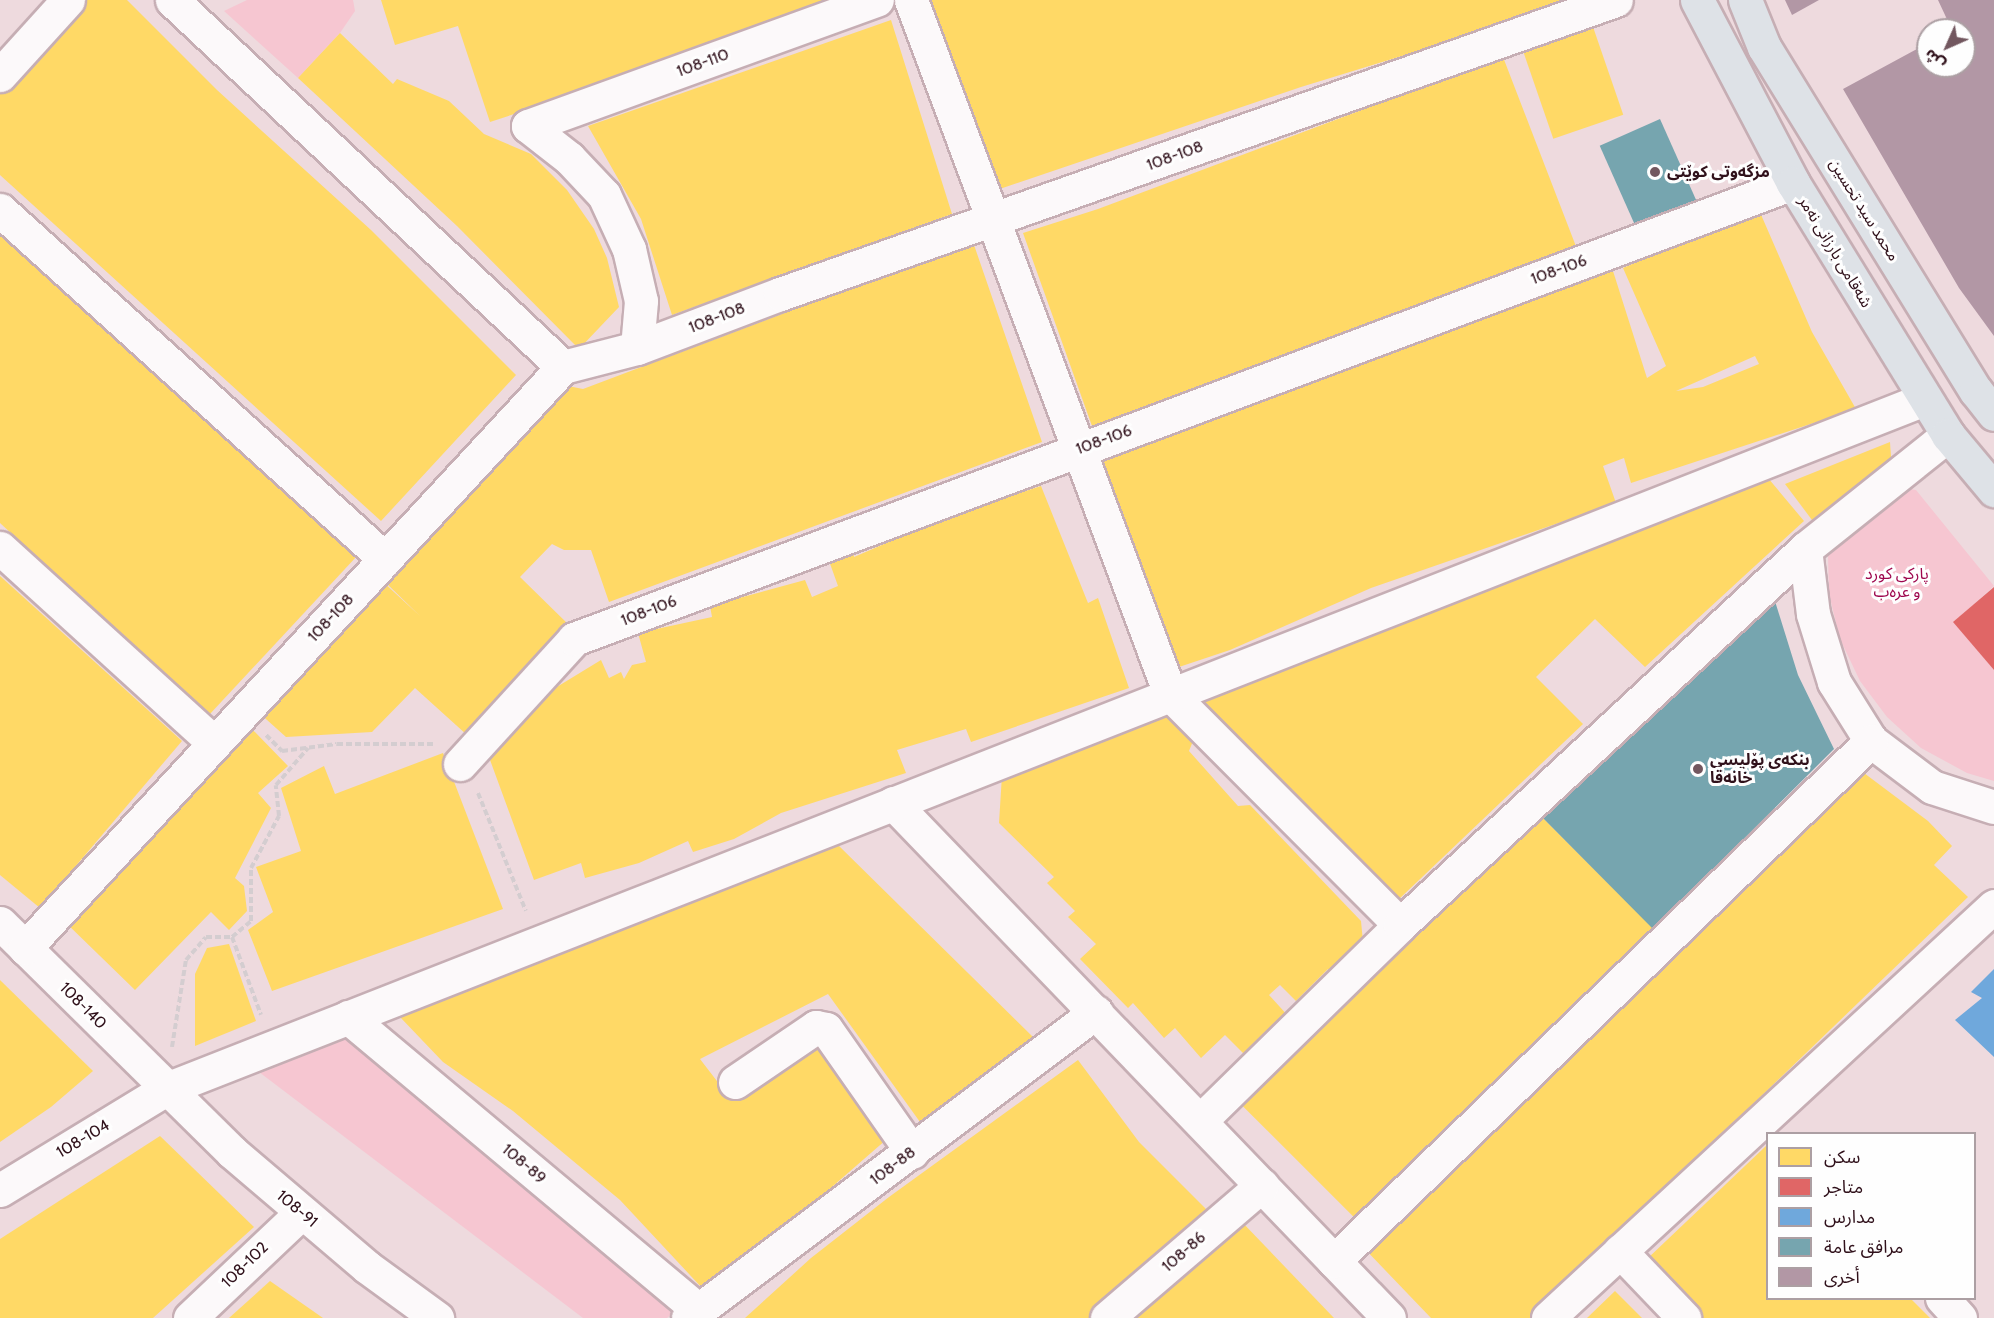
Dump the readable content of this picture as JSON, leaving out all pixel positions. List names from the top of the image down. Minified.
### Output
{"streets":{"main road":["محمد سید تحسین","شەقامی بارزانی نەمر"],"street":["108-110","108-108","108-106","108-140","108-104","108-89","108-88","108-91","108-86","108-102"]},"crossings":[["108-110","108-108"],["108-108","108-140"],["شەقامی بارزانی نەمر","108-106"],["شەقامی بارزانی نەمر","108-104"],["108-140","108-104"],["108-140","108-91"],["108-104","108-89"],["108-104","108-91"],["108-89","108-88"],["108-91","108-102"]],"parks":["پاركی كورد و عرەب"],"places":["مزگەوتی کوێتی","بنکەی پۆلیسی خانەقا"],"legend":["سكن","متاجر","مدارس","مرافق عامة","أخرى"],"north":"bottom left"}
